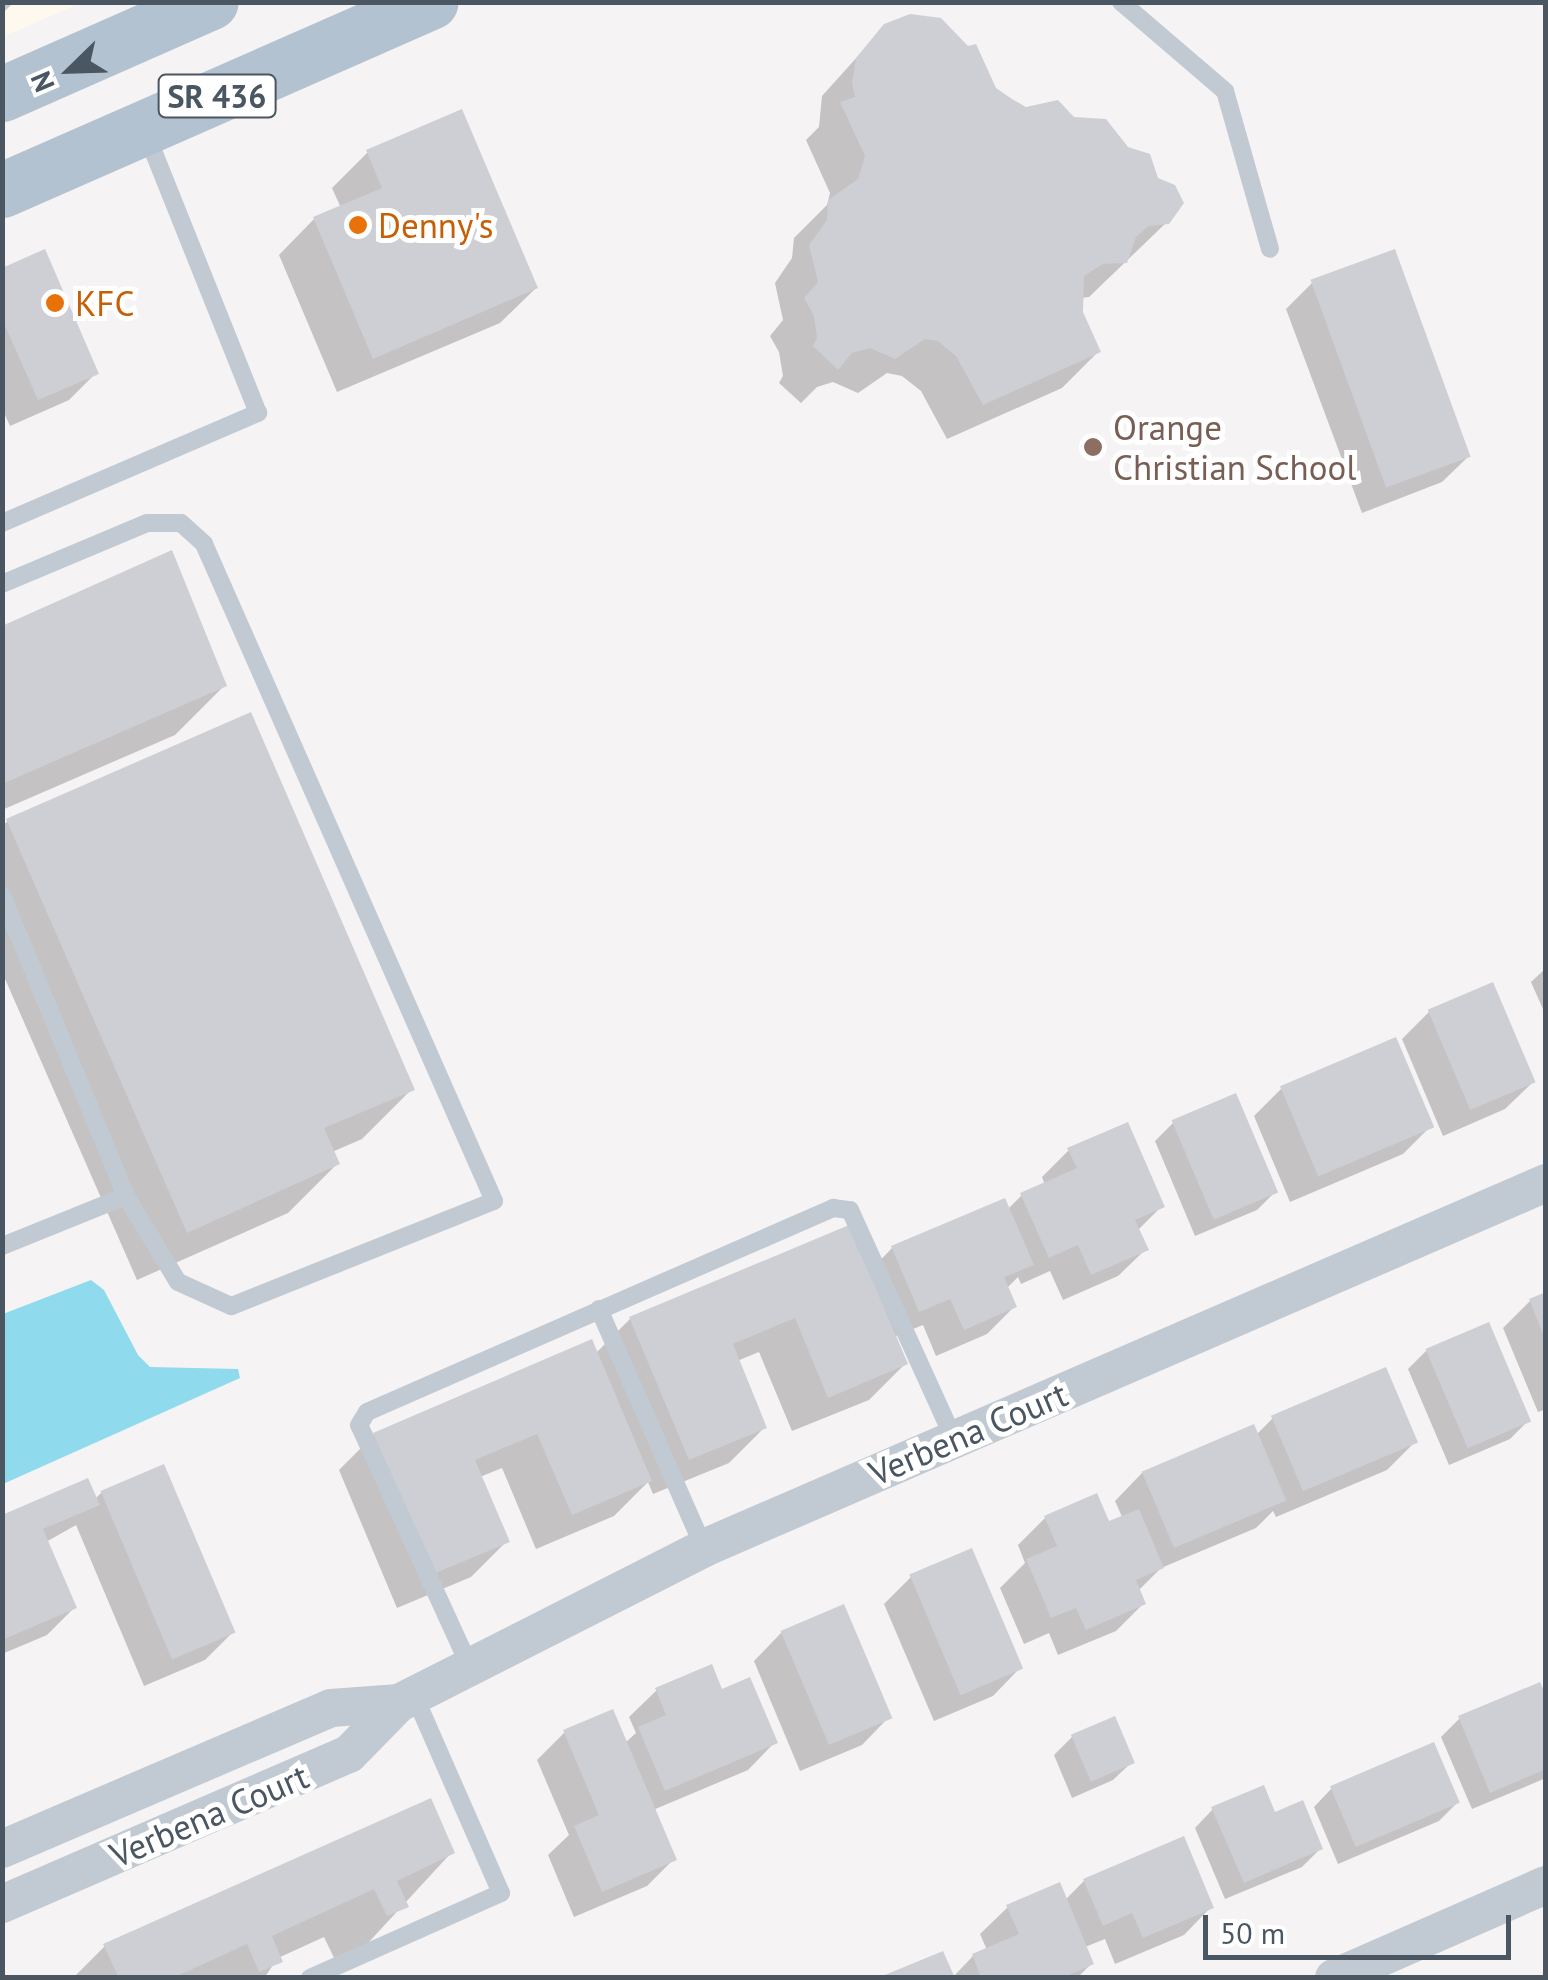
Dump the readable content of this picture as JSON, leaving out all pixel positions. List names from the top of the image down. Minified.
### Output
{"streets":{"main road":["SR 436"],"street":["Verbena Court"]},"places":["Denny's","KFC","Orange Christian School"],"scale_bar":"50 m","north":"bottom left"}
